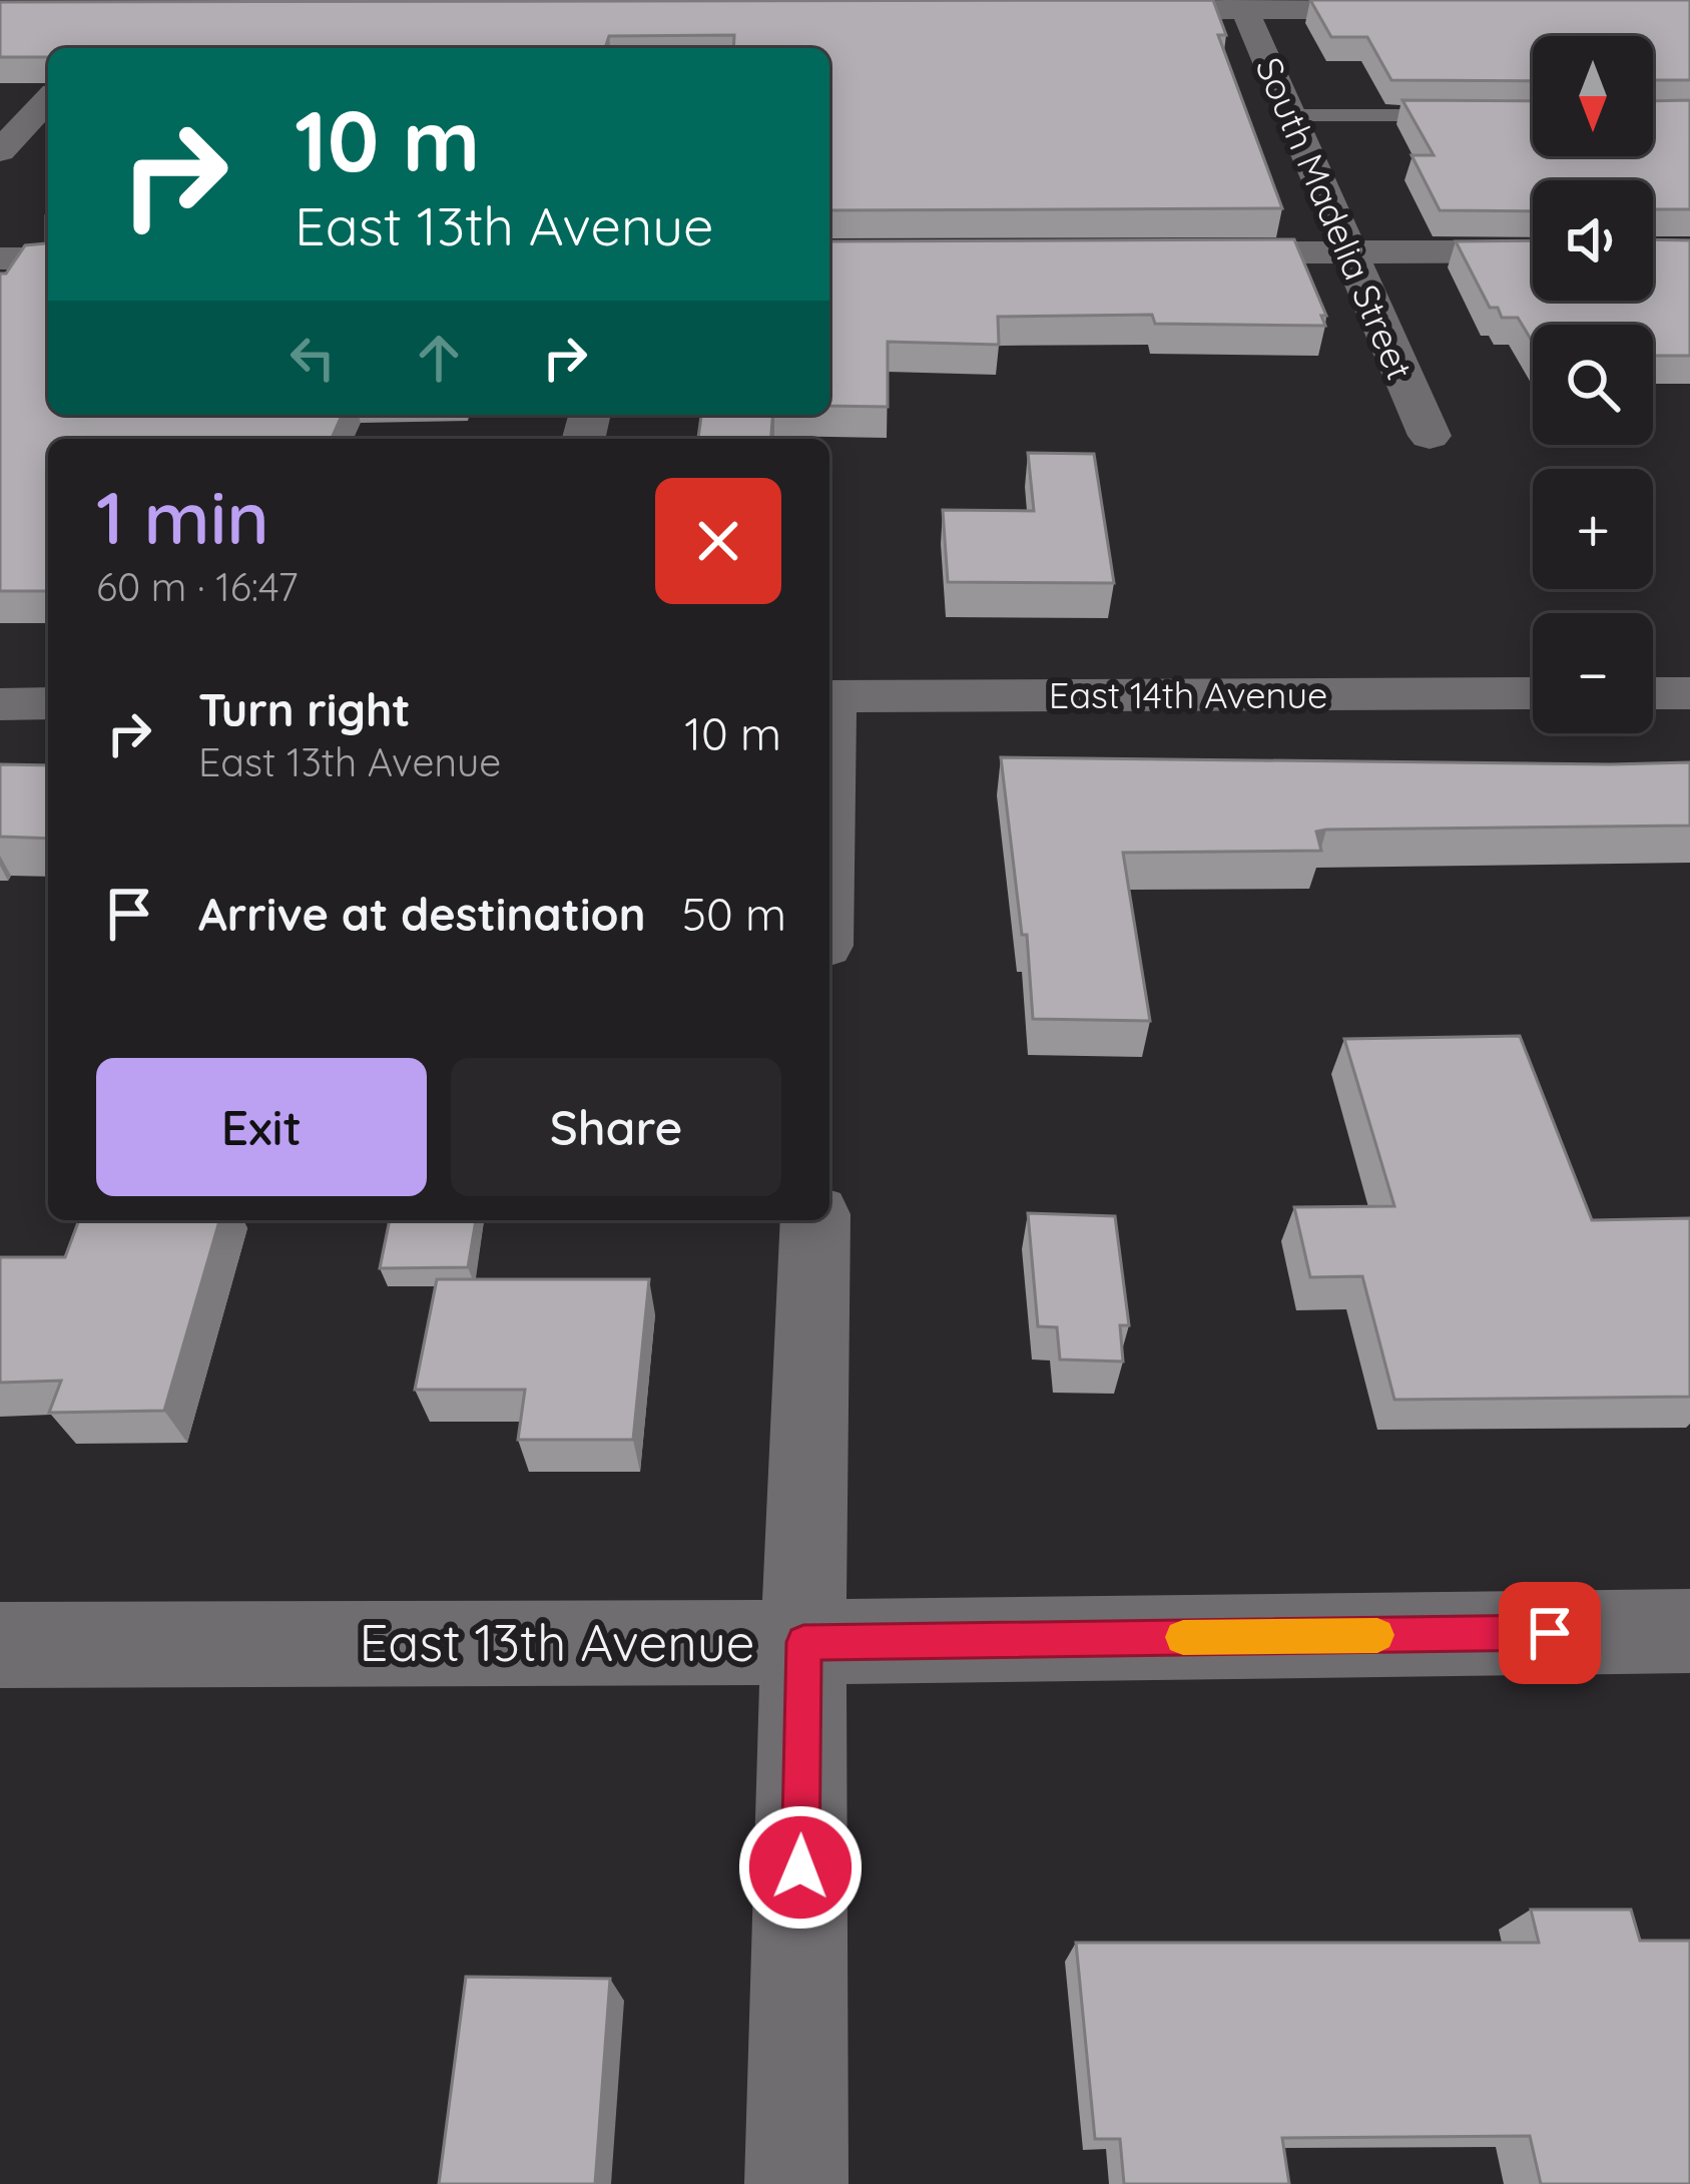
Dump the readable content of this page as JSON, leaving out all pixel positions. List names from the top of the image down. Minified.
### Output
{"streets":{"street":["South Madelia Street","East 14th Avenue","East 13th Avenue"]},"north":"bottom","page":{"map_buttons":["+","−"],"turn":["10 m","East 13th Avenue"],"heading":["1 min","60 m · 16:47"],"list":[{"name":"Turn right","note":"East 13th Avenue","value":"10 m"},{"name":"Arrive at destination","value":"50 m"}],"buttons":["Exit","Share"]}}
